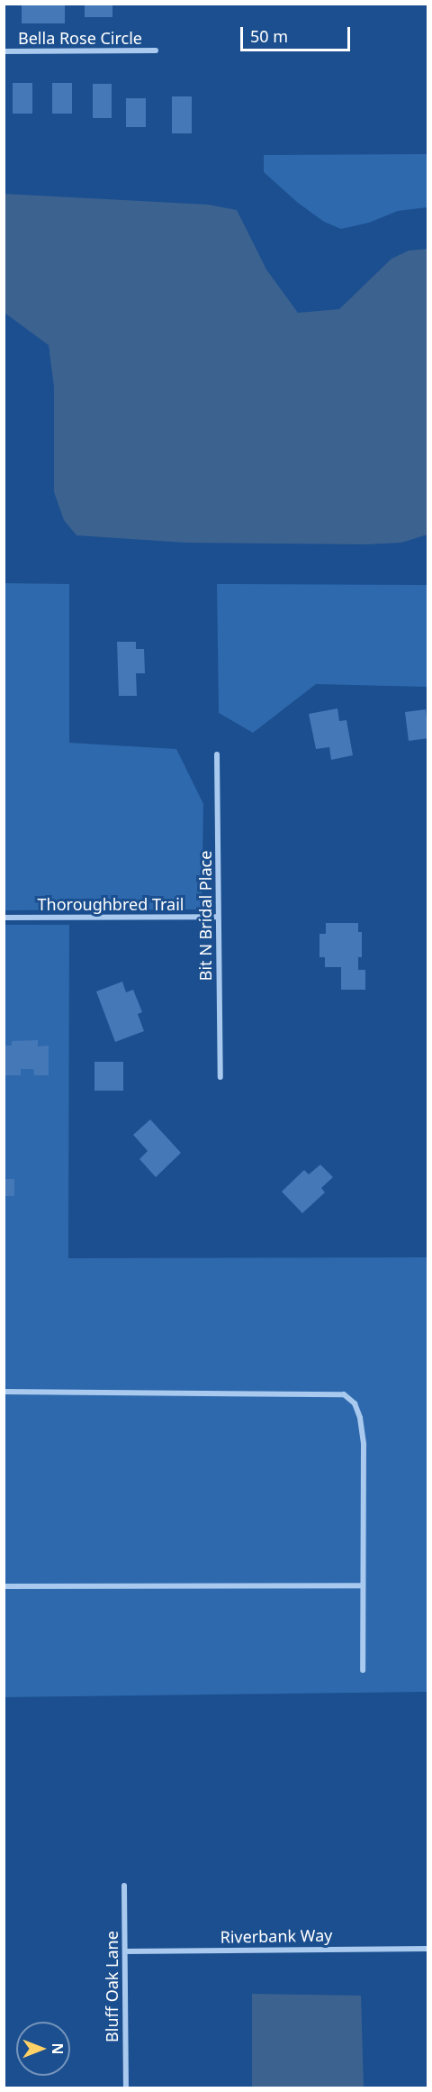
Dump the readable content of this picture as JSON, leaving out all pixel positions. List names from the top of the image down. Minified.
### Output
{"streets":{"street":["Bella Rose Circle","Thoroughbred Trail","Bit N Bridal Place","Riverbank Way","Bluff Oak Lane"]},"crossings":[["Thoroughbred Trail","Bit N Bridal Place"],["Riverbank Way","Bluff Oak Lane"]],"scale_bar":"50 m","north":"right"}
